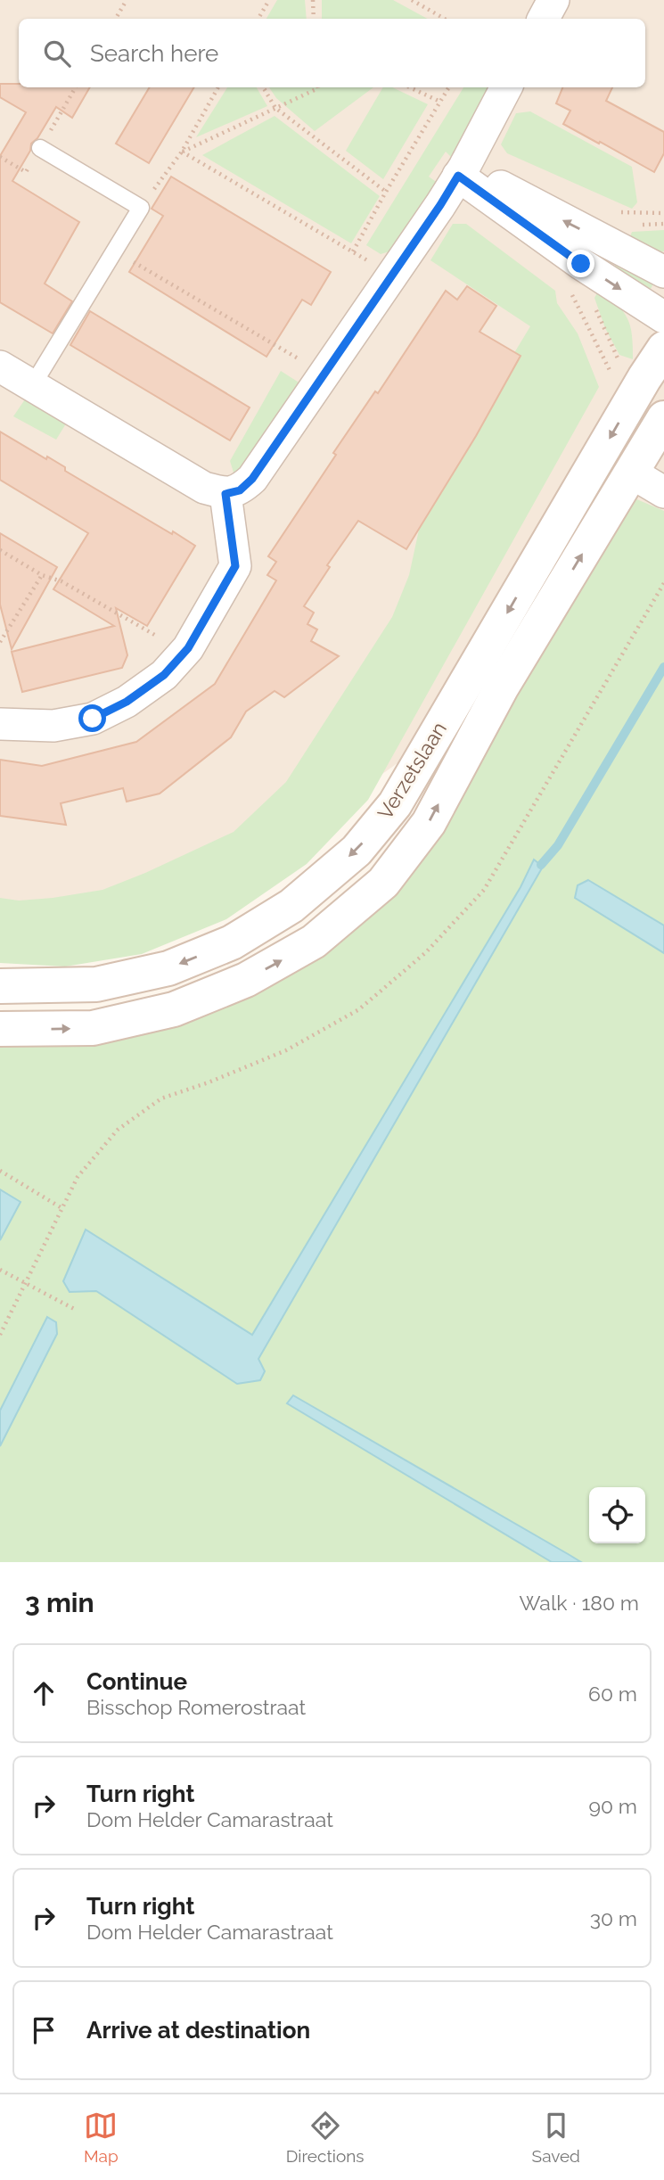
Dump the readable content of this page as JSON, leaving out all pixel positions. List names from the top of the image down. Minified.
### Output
{"streets":{"main road":["Verzetslaan"]},"page":{"search":"Search here","heading":["3 min","Walk · 180 m"],"list":[["Continue","Bisschop Romerostraat","60 m"],["Turn right","Dom Helder Camarastraat","90 m"],["Turn right","Dom Helder Camarastraat","30 m"],"Arrive at destination"],"nav":["Map","Directions","Saved"]}}
